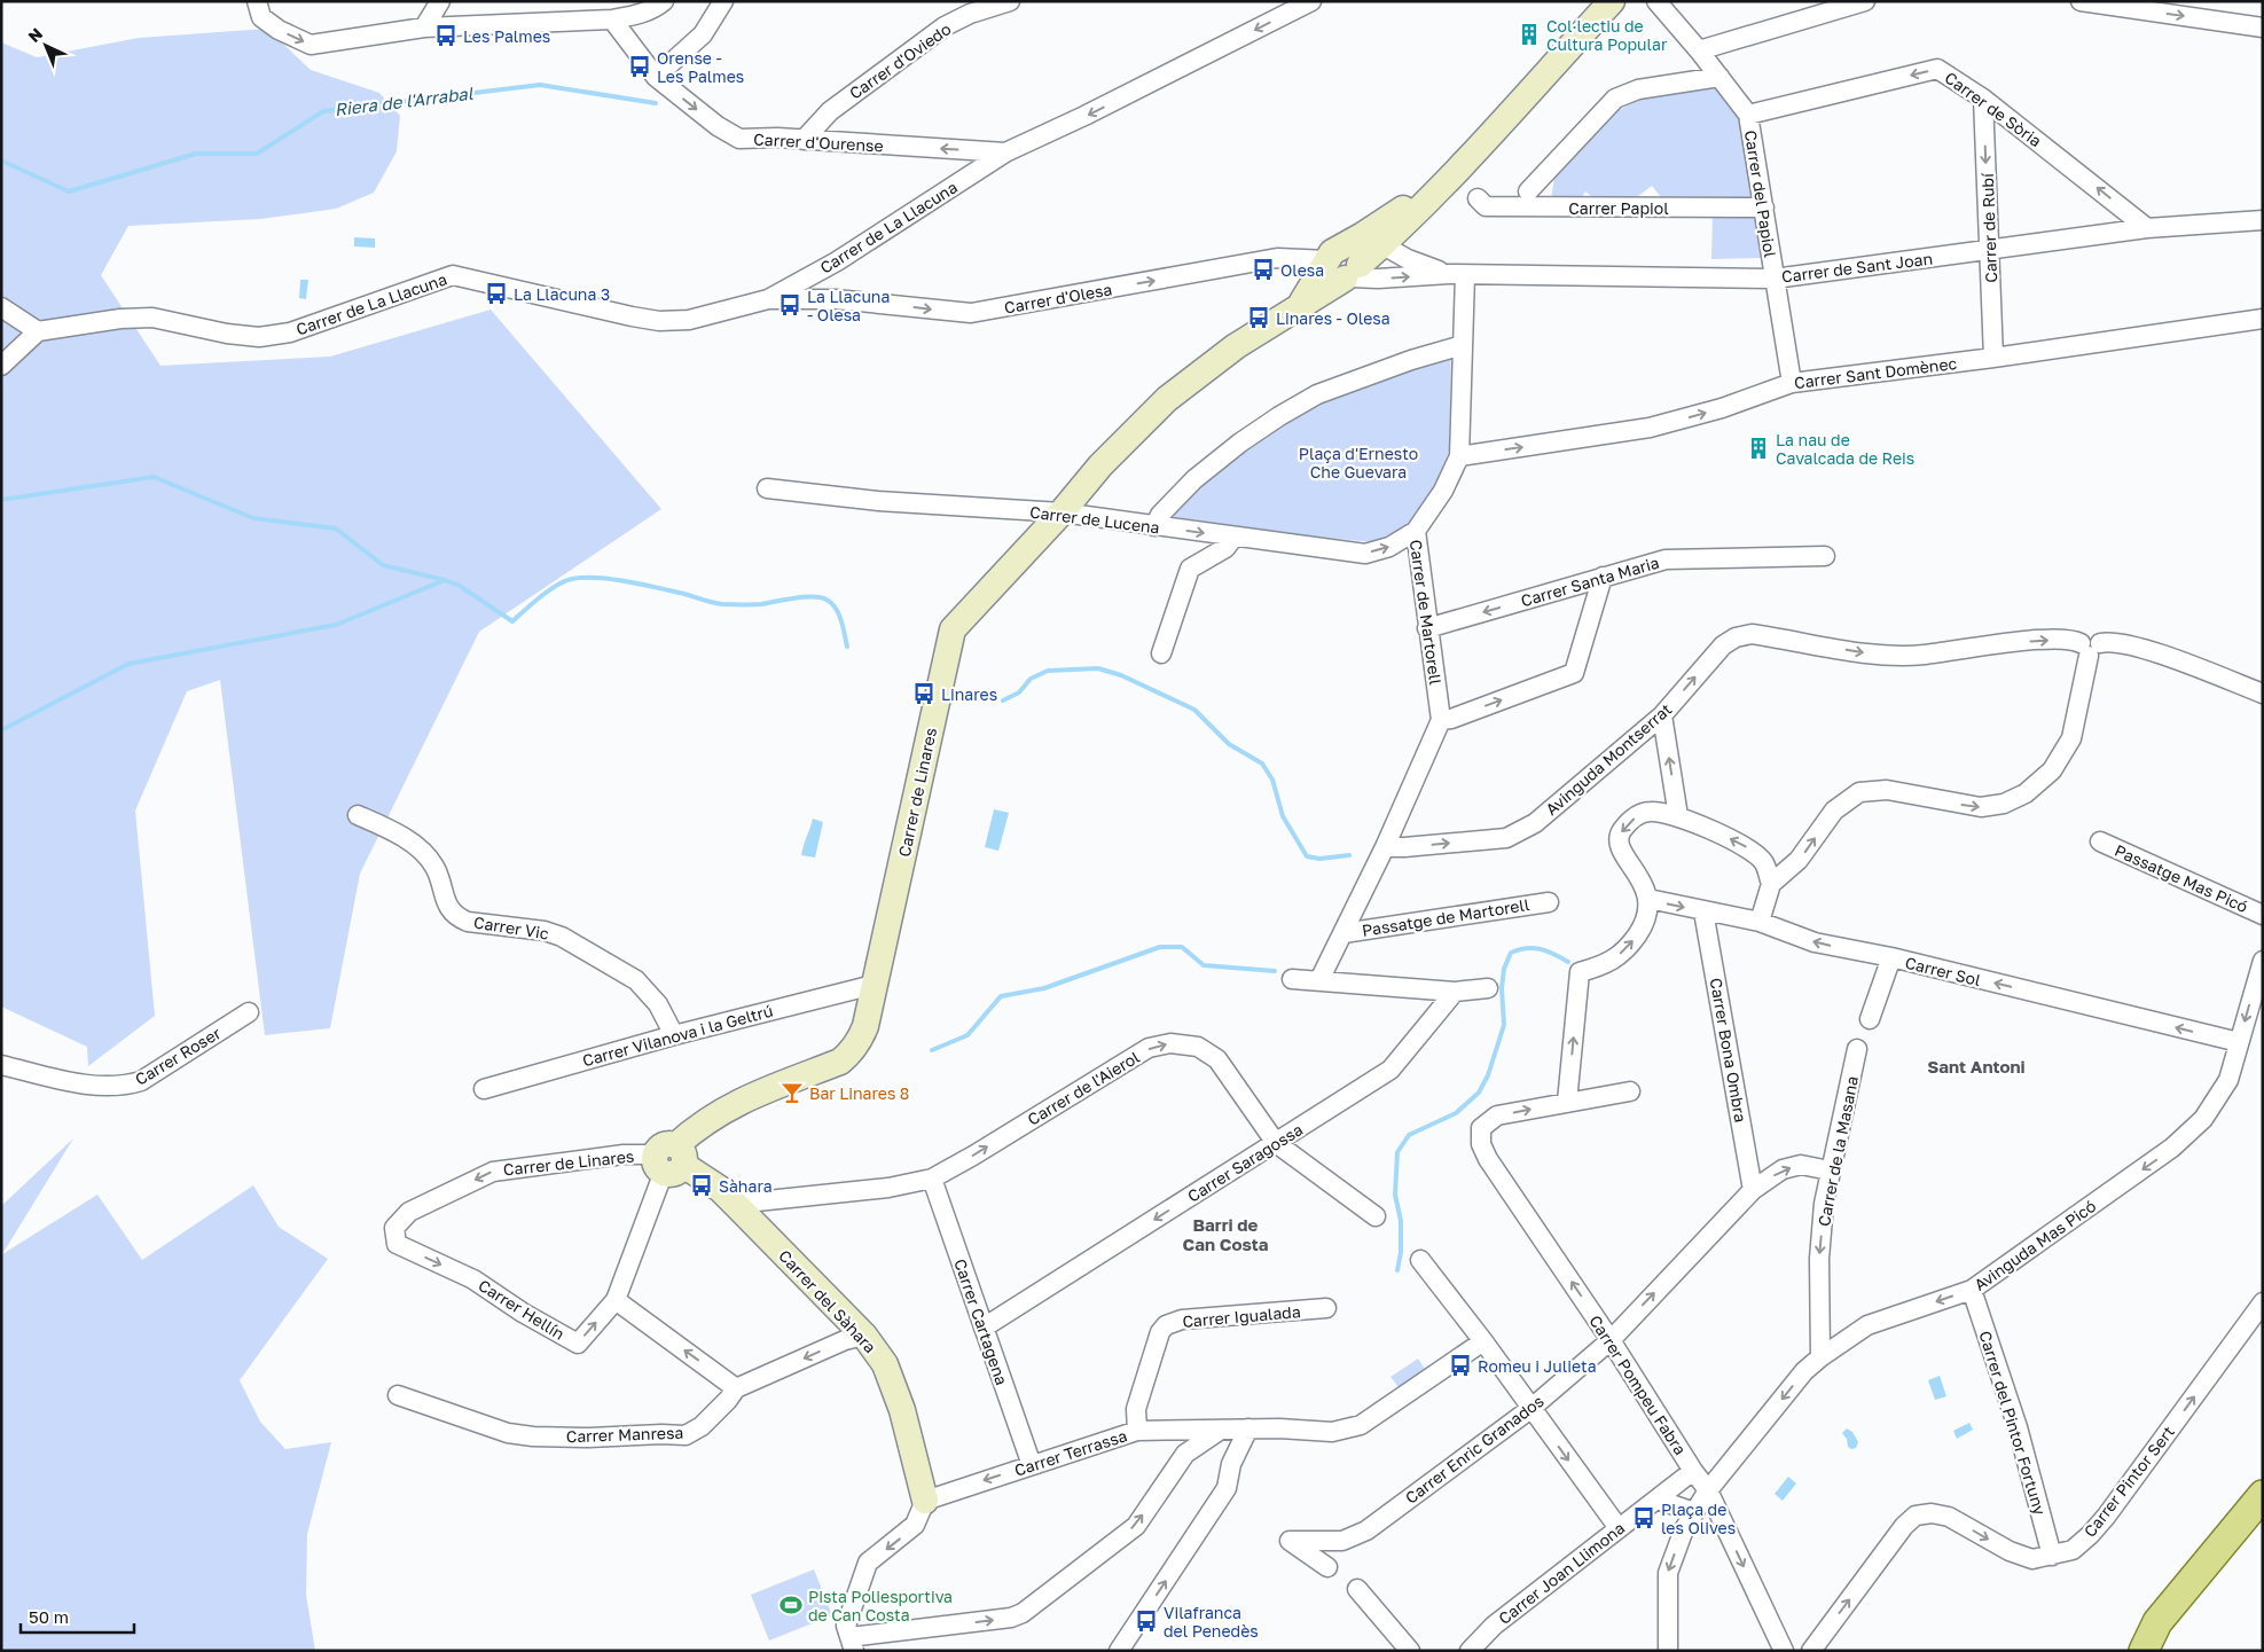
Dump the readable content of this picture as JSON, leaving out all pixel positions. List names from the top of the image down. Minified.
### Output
{"streets":{"street":["Carrer d'Oviedo","Carrer de Sòria","Carrer d'Ourense","Carrer del Papiol","Carrer Papiol","Carrer de La Llacuna","Carrer de Rubí","Carrer de Sant Joan","Carrer d'Olesa","Carrer Sant Domènec","Carrer de Lucena","Carrer Santa Maria","Carrer de Martorell","Avinguda Montserrat","Carrer de Linares","Passatge Mas Picó","Passatge de Martorell","Carrer Vic","Carrer Sol","Carrer Vilanova i la Geltrú","Carrer Bona Ombra","Carrer Roser","Carrer de l'Aierol","Carrer de la Masana","Carrer Saragossa","Avinguda Mas Picó","Carrer del Sàhara","Carrer Hellín","Carrer Igualada","Carrer Cartagena","Carrer Pompeu Fabra","Carrer del Pintor Fortuny","Carrer Manresa","Carrer Enric Granados","Carrer Terrassa","Carrer Pintor Sert","Carrer Joan Llimona"]},"crossings":[["Carrer d'Oviedo","Carrer d'Ourense"],["Carrer de Sòria","Carrer del Papiol"],["Carrer de Sòria","Carrer de Rubí"],["Carrer de Sòria","Carrer de Sant Joan"],["Carrer d'Ourense","Carrer de La Llacuna"],["Carrer del Papiol","Carrer Papiol"],["Carrer del Papiol","Carrer de Sant Joan"],["Carrer del Papiol","Carrer Sant Domènec"],["Carrer de La Llacuna","Carrer d'Olesa"],["Carrer de Rubí","Carrer de Sant Joan"],["Carrer de Rubí","Carrer Sant Domènec"],["Carrer de Sant Joan","Carrer d'Olesa"],["Carrer de Sant Joan","Carrer de Martorell"],["Carrer de Sant Joan","Carrer de Linares"],["Carrer d'Olesa","Carrer de Linares"],["Carrer Sant Domènec","Carrer de Martorell"],["Carrer de Lucena","Carrer de Martorell"],["Carrer de Lucena","Carrer de Linares"],["Carrer Santa Maria","Carrer de Martorell"],["Carrer de Linares","Carrer Vilanova i la Geltrú"],["Carrer de Linares","Carrer del Sàhara"],["Carrer de Linares","Carrer Hellín"],["Carrer Vic","Carrer Vilanova i la Geltrú"],["Carrer Sol","Carrer Bona Ombra"],["Carrer Sol","Avinguda Mas Picó"],["Carrer Bona Ombra","Carrer Enric Granados"],["Carrer de l'Aierol","Carrer Saragossa"],["Carrer de l'Aierol","Carrer del Sàhara"],["Carrer de l'Aierol","Carrer Cartagena"],["Carrer de la Masana","Avinguda Mas Picó"],["Carrer de la Masana","Carrer Enric Granados"],["Carrer Saragossa","Carrer Cartagena"],["Avinguda Mas Picó","Carrer Pompeu Fabra"],["Avinguda Mas Picó","Carrer del Pintor Fortuny"],["Carrer del Sàhara","Carrer Hellín"],["Carrer del Sàhara","Carrer Manresa"],["Carrer del Sàhara","Carrer Terrassa"],["Carrer Igualada","Carrer Terrassa"],["Carrer Cartagena","Carrer Terrassa"],["Carrer Pompeu Fabra","Carrer Enric Granados"],["Carrer Pompeu Fabra","Carrer Joan Llimona"],["Carrer del Pintor Fortuny","Carrer Pintor Sert"]],"one_way":["Carrer de Sòria","Carrer de Rubí","Carrer d'Olesa","Carrer Sant Domènec","Carrer de Lucena","Carrer Santa Maria","Avinguda Montserrat","Carrer de l'Aierol","Carrer de la Masana","Carrer Saragossa","Avinguda Mas Picó","Carrer Hellín","Carrer Enric Granados","Carrer Pintor Sert"],"districts":["Sant Antoni","Barri de Can Costa"],"water":["Riera de l'Arrabal"],"parks":["Plaça d'Ernesto Che Guevara"],"places":{"building":["Col·lectiu de Cultura Popular","La nau de Cavalcada de Reis"],"bus stop":["Les Palmes","Orense - Les Palmes","Olesa","La Llacuna 3","La Llacuna - Olesa","Linares - Olesa","Linares","Sàhara","Romeu i Julieta","Plaça de les Olives","Vilafranca del Penedès"],"bar":["Bar Linares 8"],"sports":["Pista Poliesportiva de Can Costa"]},"scale_bar":"50 m","north":"top left"}
